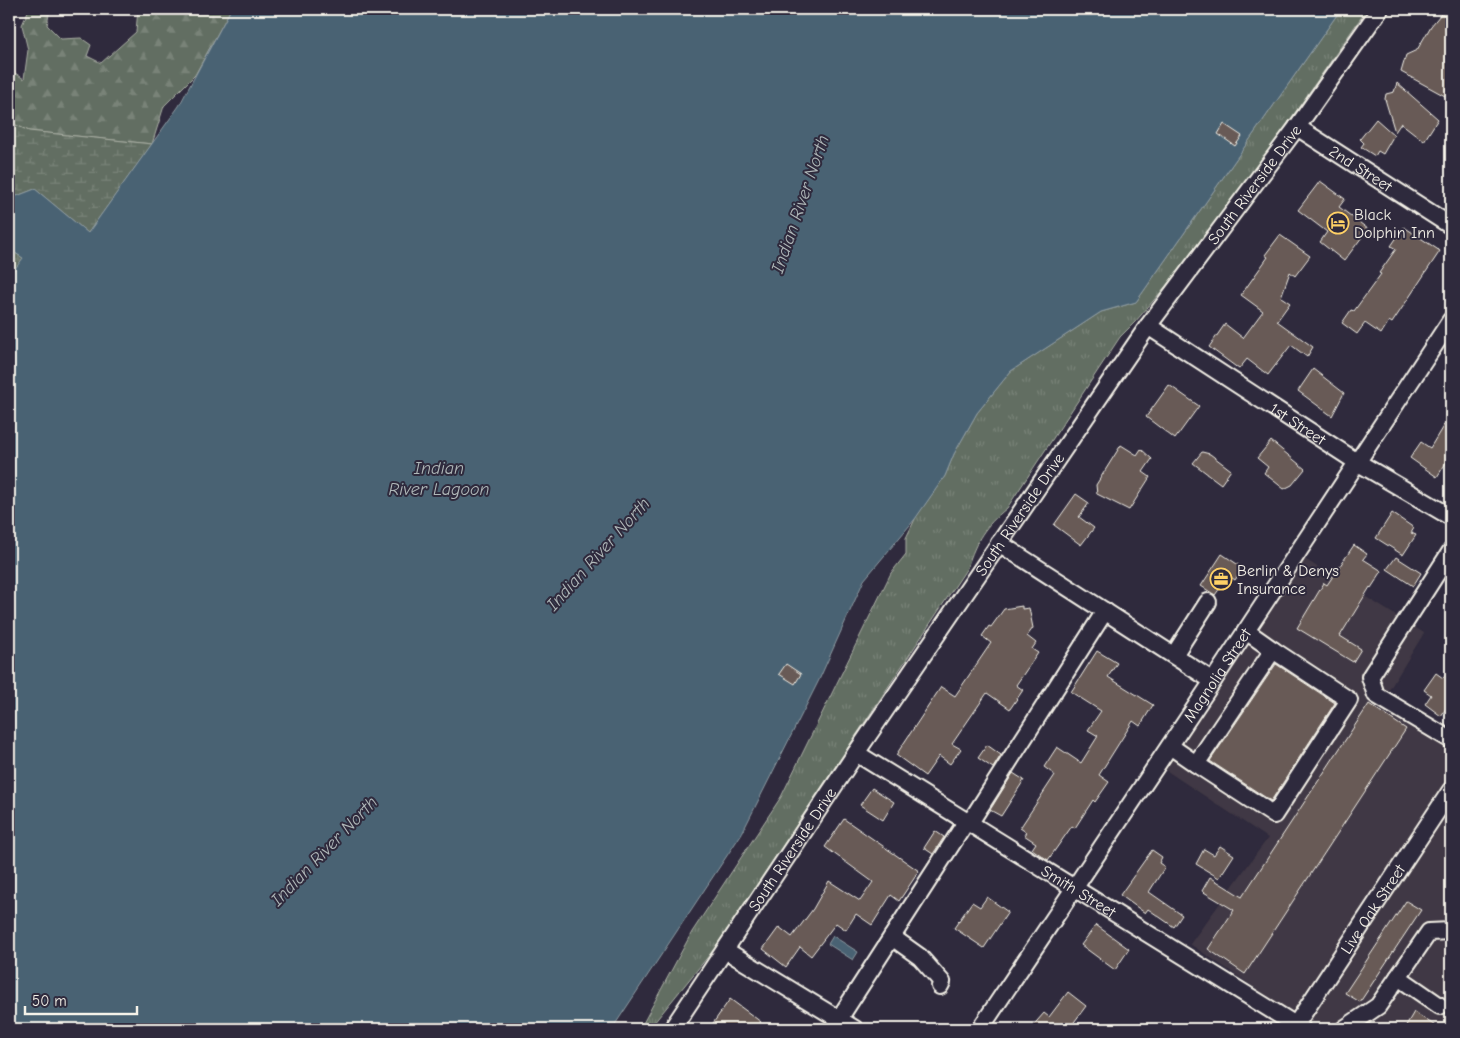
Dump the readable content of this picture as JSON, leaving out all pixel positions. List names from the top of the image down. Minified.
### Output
{"streets":{"street":["2nd Street","South Riverside Drive","1st Street","Magnolia Street","Smith Street","Live Oak Street"]},"crossings":[["2nd Street","South Riverside Drive"],["South Riverside Drive","1st Street"],["South Riverside Drive","Smith Street"],["1st Street","Magnolia Street"],["Magnolia Street","Smith Street"],["Smith Street","Live Oak Street"]],"water":["Indian River North","Indian River Lagoon"],"places":{"hotel":["Black Dolphin Inn"],"office":["Berlin & Denys Insurance"]},"scale_bar":"50 m"}
